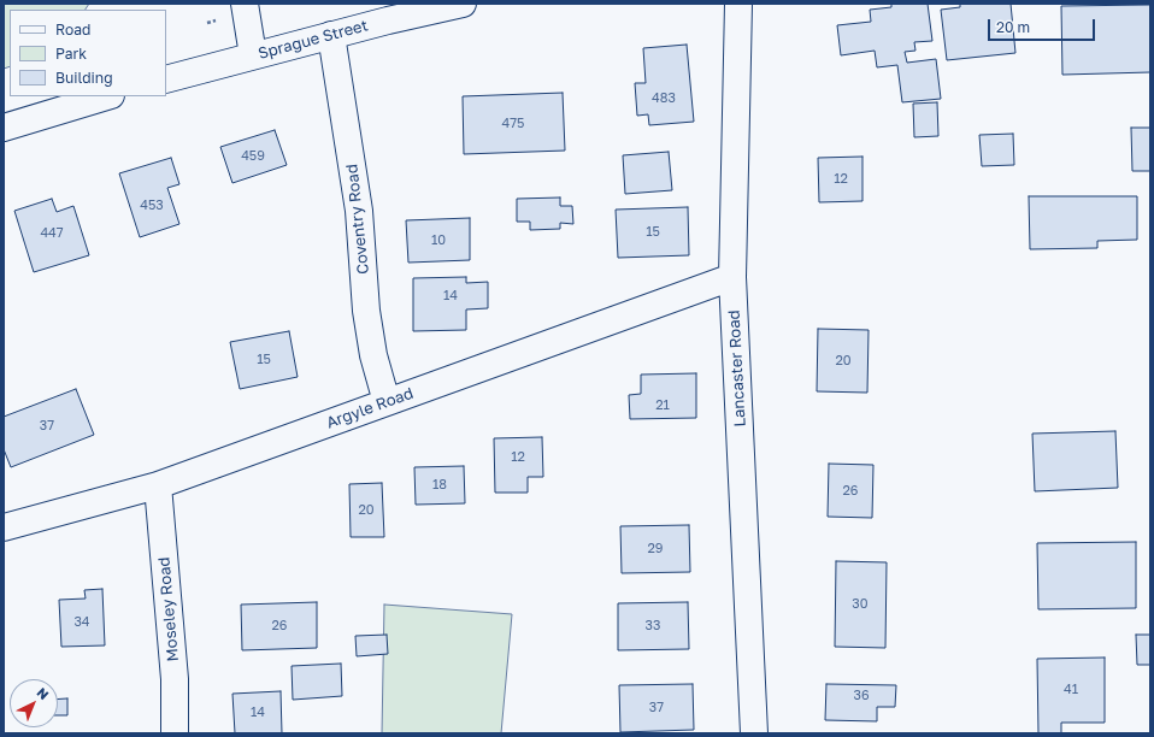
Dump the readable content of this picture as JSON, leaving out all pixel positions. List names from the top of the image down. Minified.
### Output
{"streets":{"street":["Sprague Street","Coventry Road","Lancaster Road","Argyle Road","Moseley Road"]},"crossings":[["Sprague Street","Coventry Road"],["Coventry Road","Argyle Road"],["Lancaster Road","Argyle Road"],["Argyle Road","Moseley Road"]],"house_numbers":["483","475","459","12","453","15","447","10","14","15","20","21","37","12","18","26","20","29","30","34","26","33","41","36","37","14"],"legend":["Road","Park","Building"],"scale_bar":"20 m","north":"top right"}
